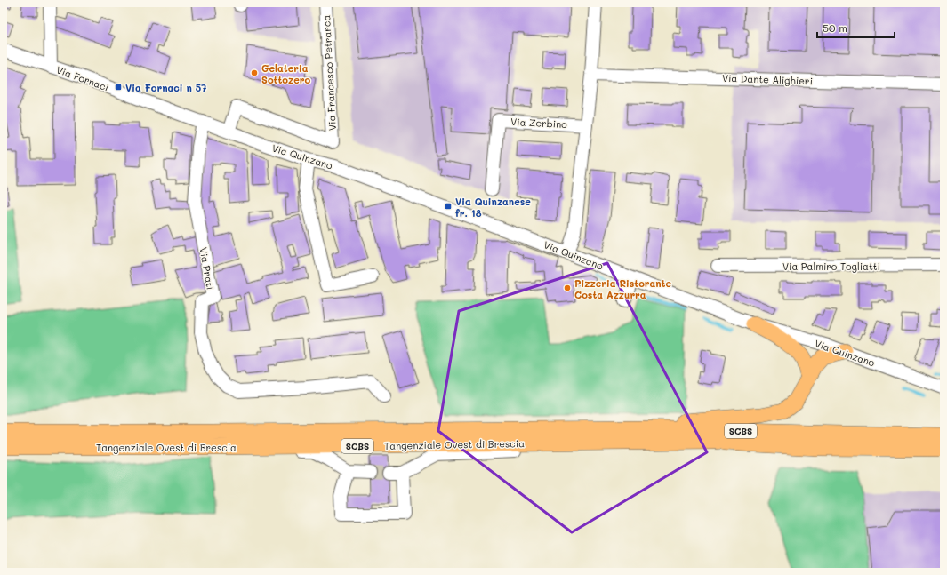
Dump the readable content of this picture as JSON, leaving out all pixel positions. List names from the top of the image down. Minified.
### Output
{"streets":{"main road":["SCBS","Tangenziale Ovest di Brescia"],"street":["Via Francesco Petrarca","Via Fornaci","Via Dante Alighieri","Via Zerbino","Via Quinzano","Via Palmiro Togliatti","Via Prati"]},"crossings":[["Via Francesco Petrarca","Via Quinzano"],["Via Fornaci","Via Quinzano"],["Via Fornaci","Via Prati"],["Via Quinzano","Via Prati"]],"places":{"other":["Gelateria Sottozero","Pizzeria Ristorante Costa Azzurra"],"transit":["Via Fornaci n 57","Via Quinzanese fr. 18"]},"scale_bar":"50 m"}
